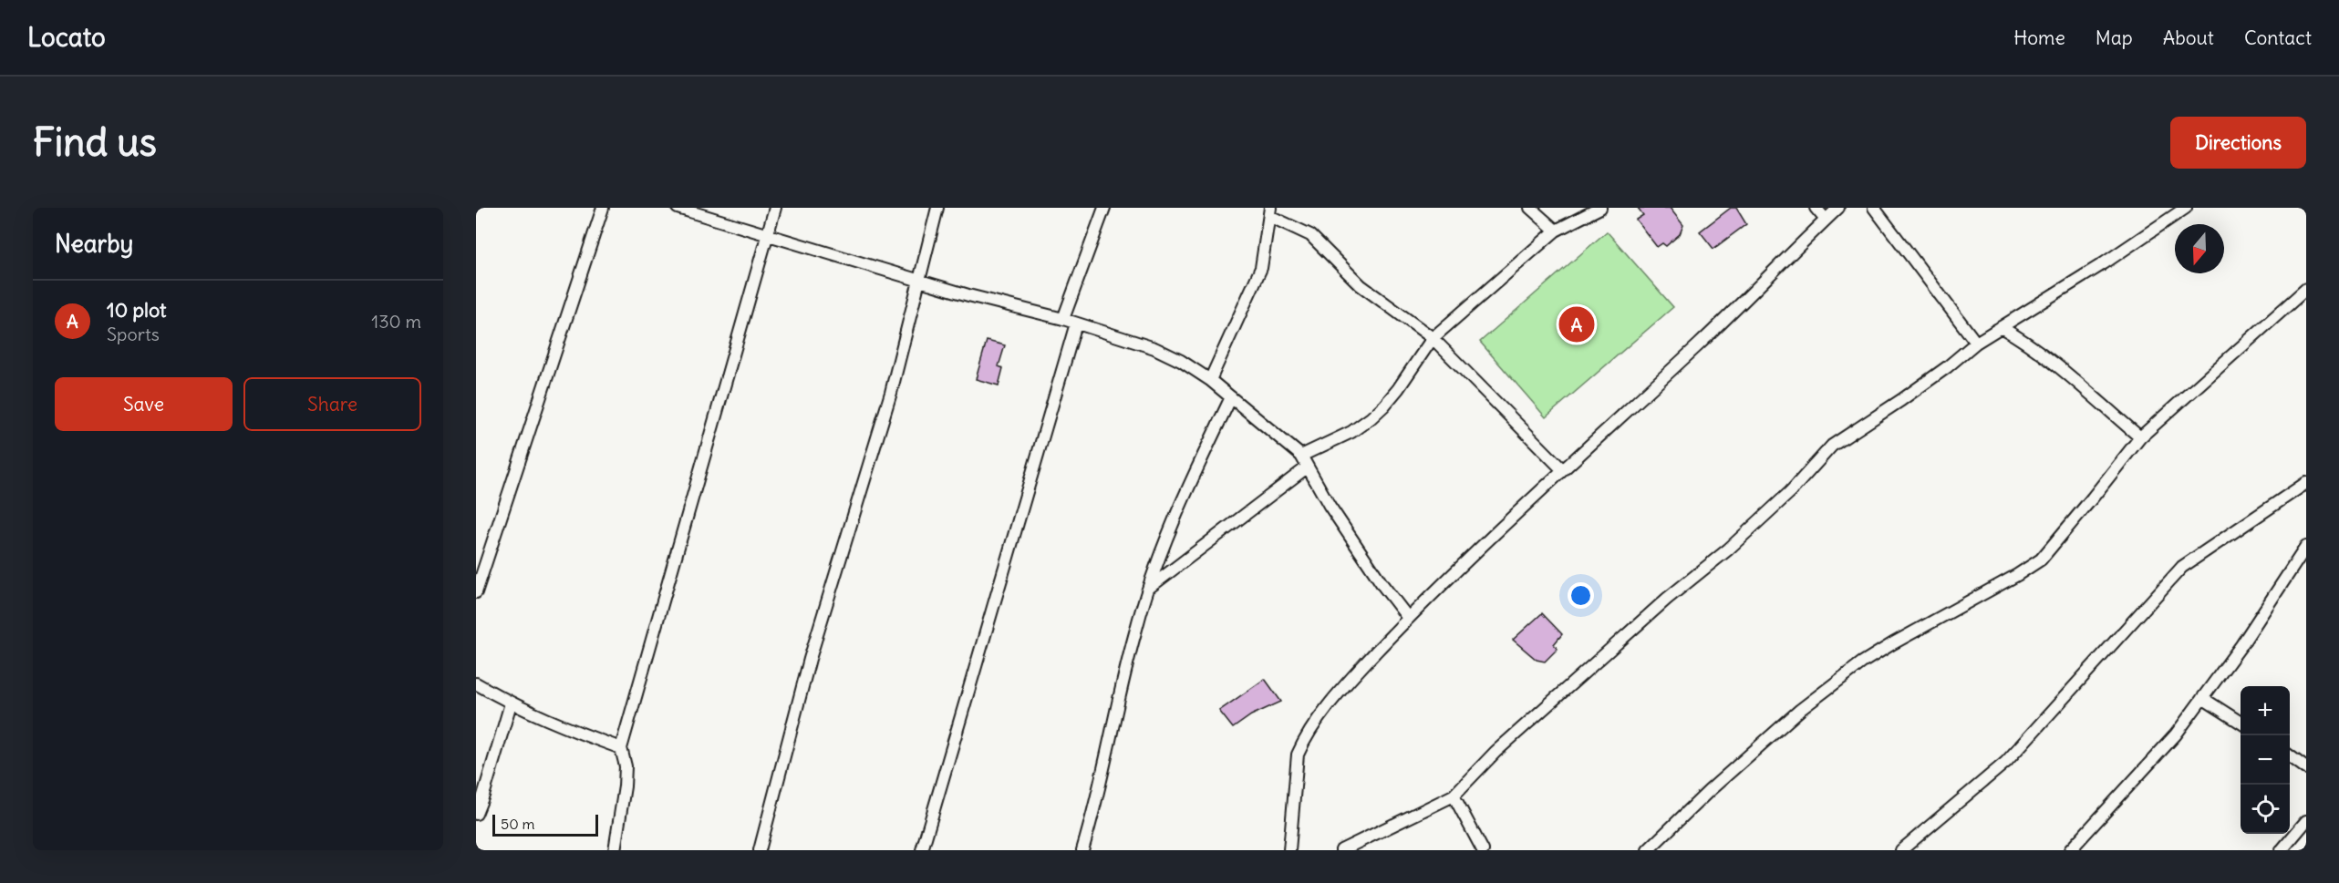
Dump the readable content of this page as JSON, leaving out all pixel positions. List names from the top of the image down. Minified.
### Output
{"scale_bar":"50 m","north":"bottom","page":{"header":"Locato","nav":["Home","Map","About","Contact"],"buttons":["Directions",["Save","Share"]],"title":"Find us","heading":"Nearby","list":[{"mark":"A","name":"10 plot","note":"Sports","value":"130 m"}],"pins":"A","map_buttons":["+","−"],"scale":"50 m"}}
